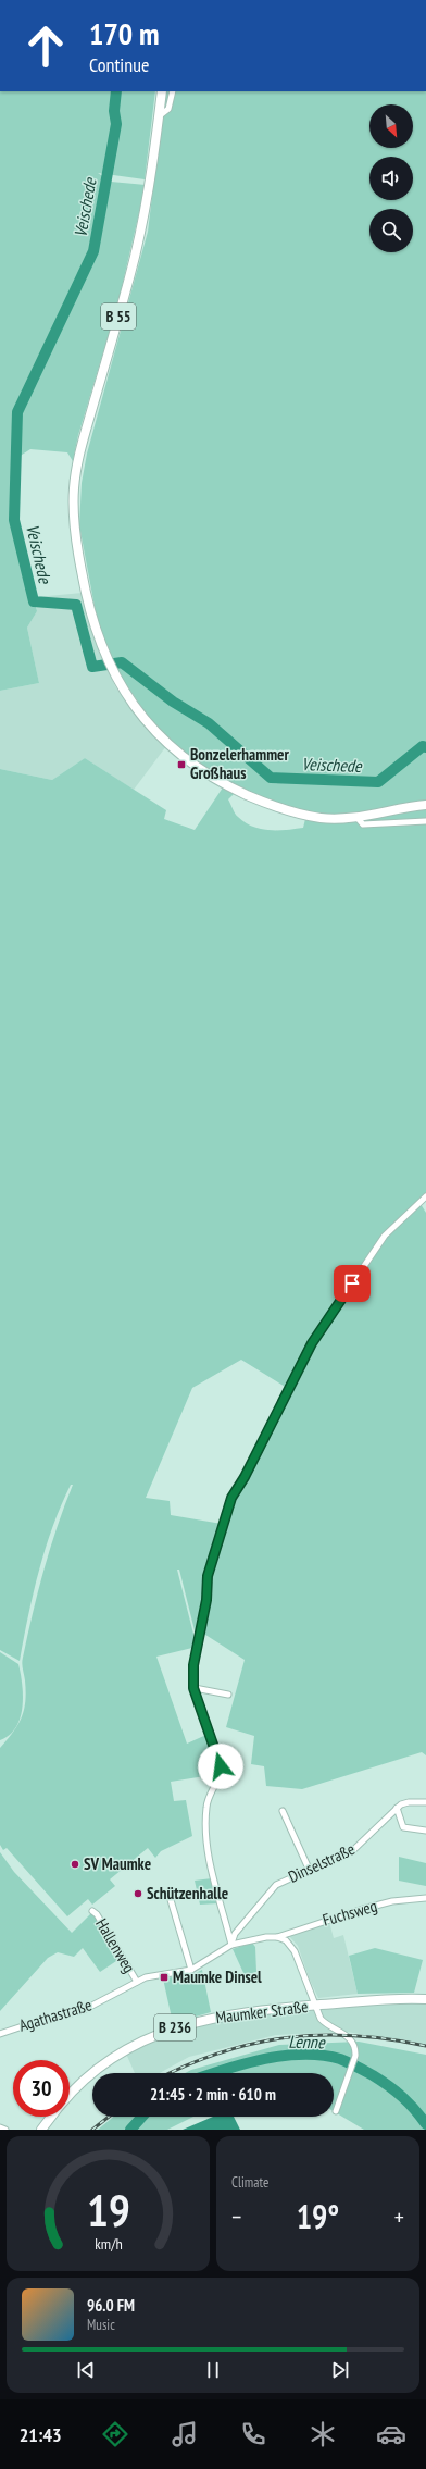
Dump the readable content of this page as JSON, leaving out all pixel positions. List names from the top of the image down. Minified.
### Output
{"streets":{"main road":["B 55","Maumker Straße","B 236"],"street":["Dinselstraße","Fuchsweg","Hallenweg","Agathastraße"]},"crossings":[["Dinselstraße","Agathastraße"],["Fuchsweg","Agathastraße"],["Hallenweg","Agathastraße"]],"water":["Veischede","Lenne"],"places":{"transit":["Bonzelerhammer Großhaus","Maumke Dinsel"],"other":["SV Maumke","Schützenhalle"]},"north":"bottom right","page":{"turn":["170 m","Continue"],"limit":"30","trip":"21:45 · 2 min · 610 m","tile":"Climate","heat":["−","19°","+"],"song":["96.0 FM","Music"],"tabs":"21:43","gauge":["19","km/h"]}}
